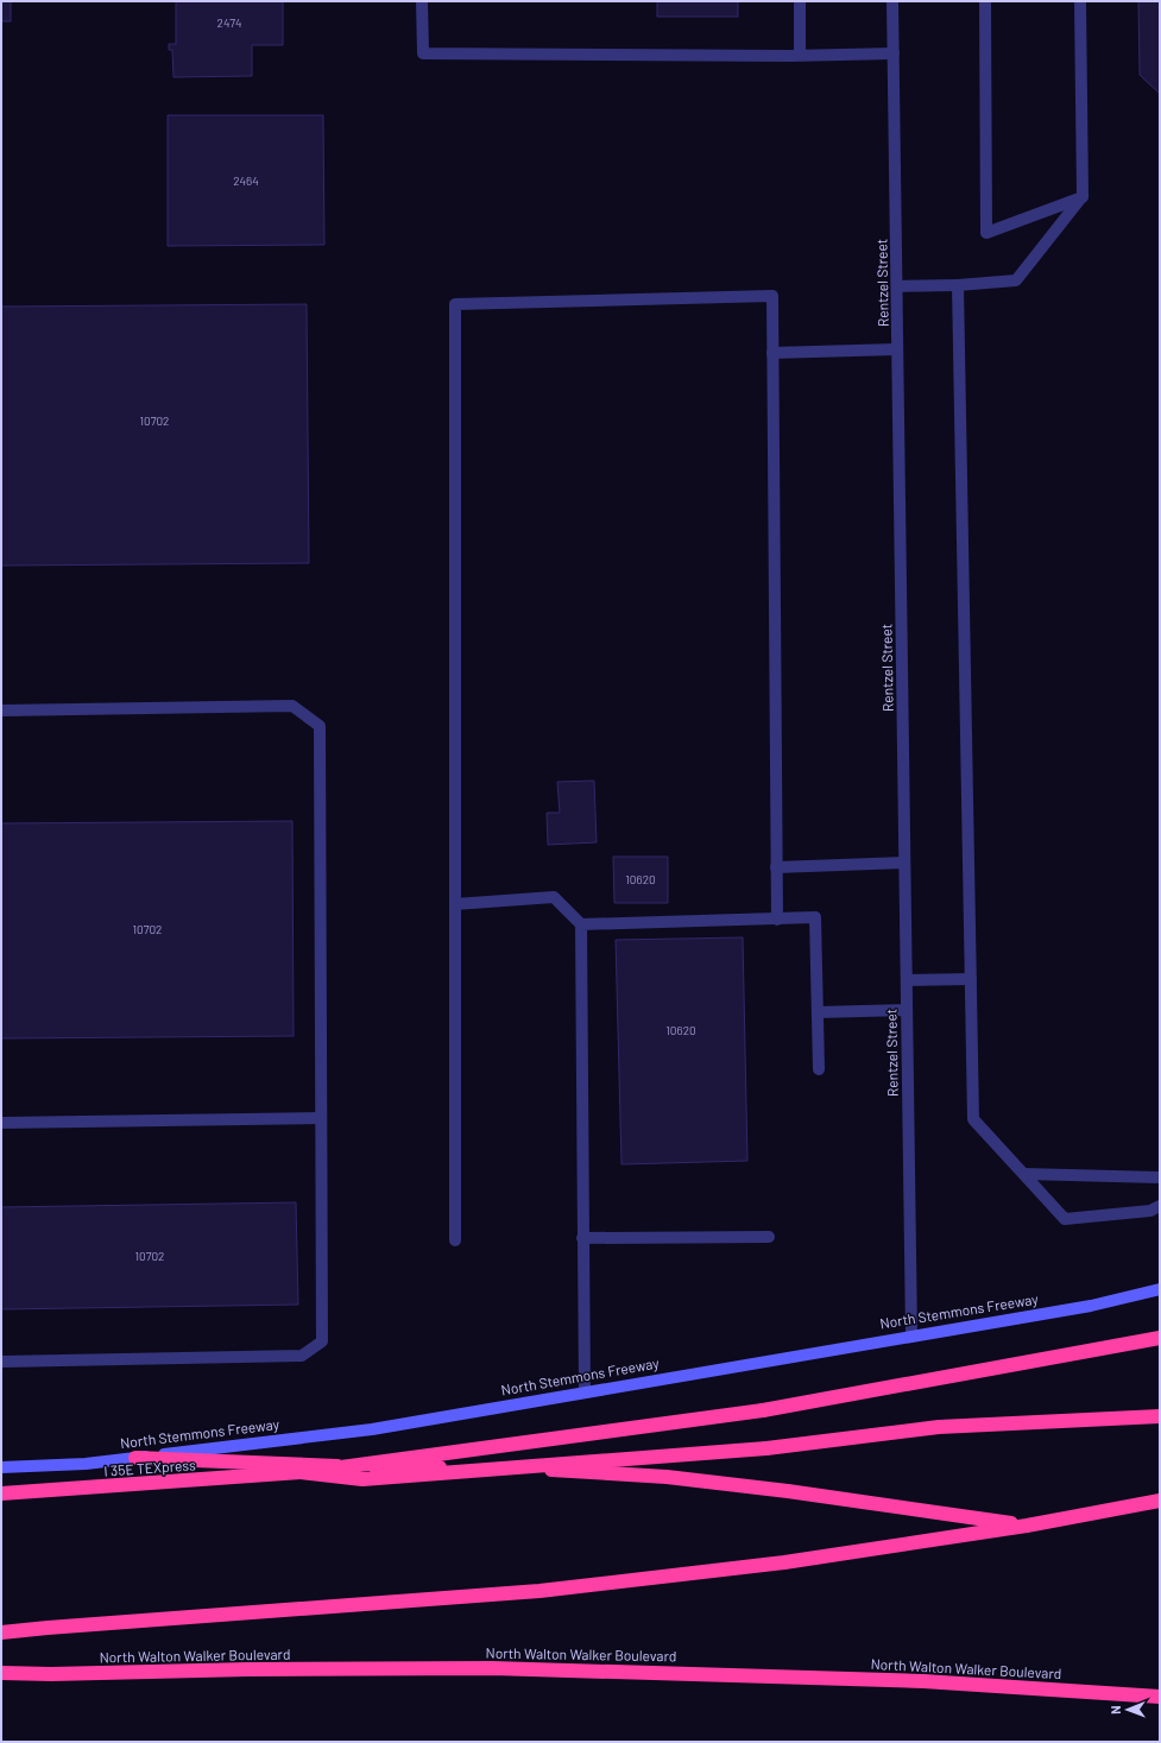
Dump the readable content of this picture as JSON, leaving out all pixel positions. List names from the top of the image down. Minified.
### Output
{"streets":{"highway":["I 35E TEXpress","North Walton Walker Boulevard"],"main road":["North Stemmons Freeway"],"street":["Rentzel Street"]},"crossings":[["Rentzel Street","North Stemmons Freeway"]],"house_numbers":["2474","2464","10702","10620","10702","10620","10702"],"north":"left"}
